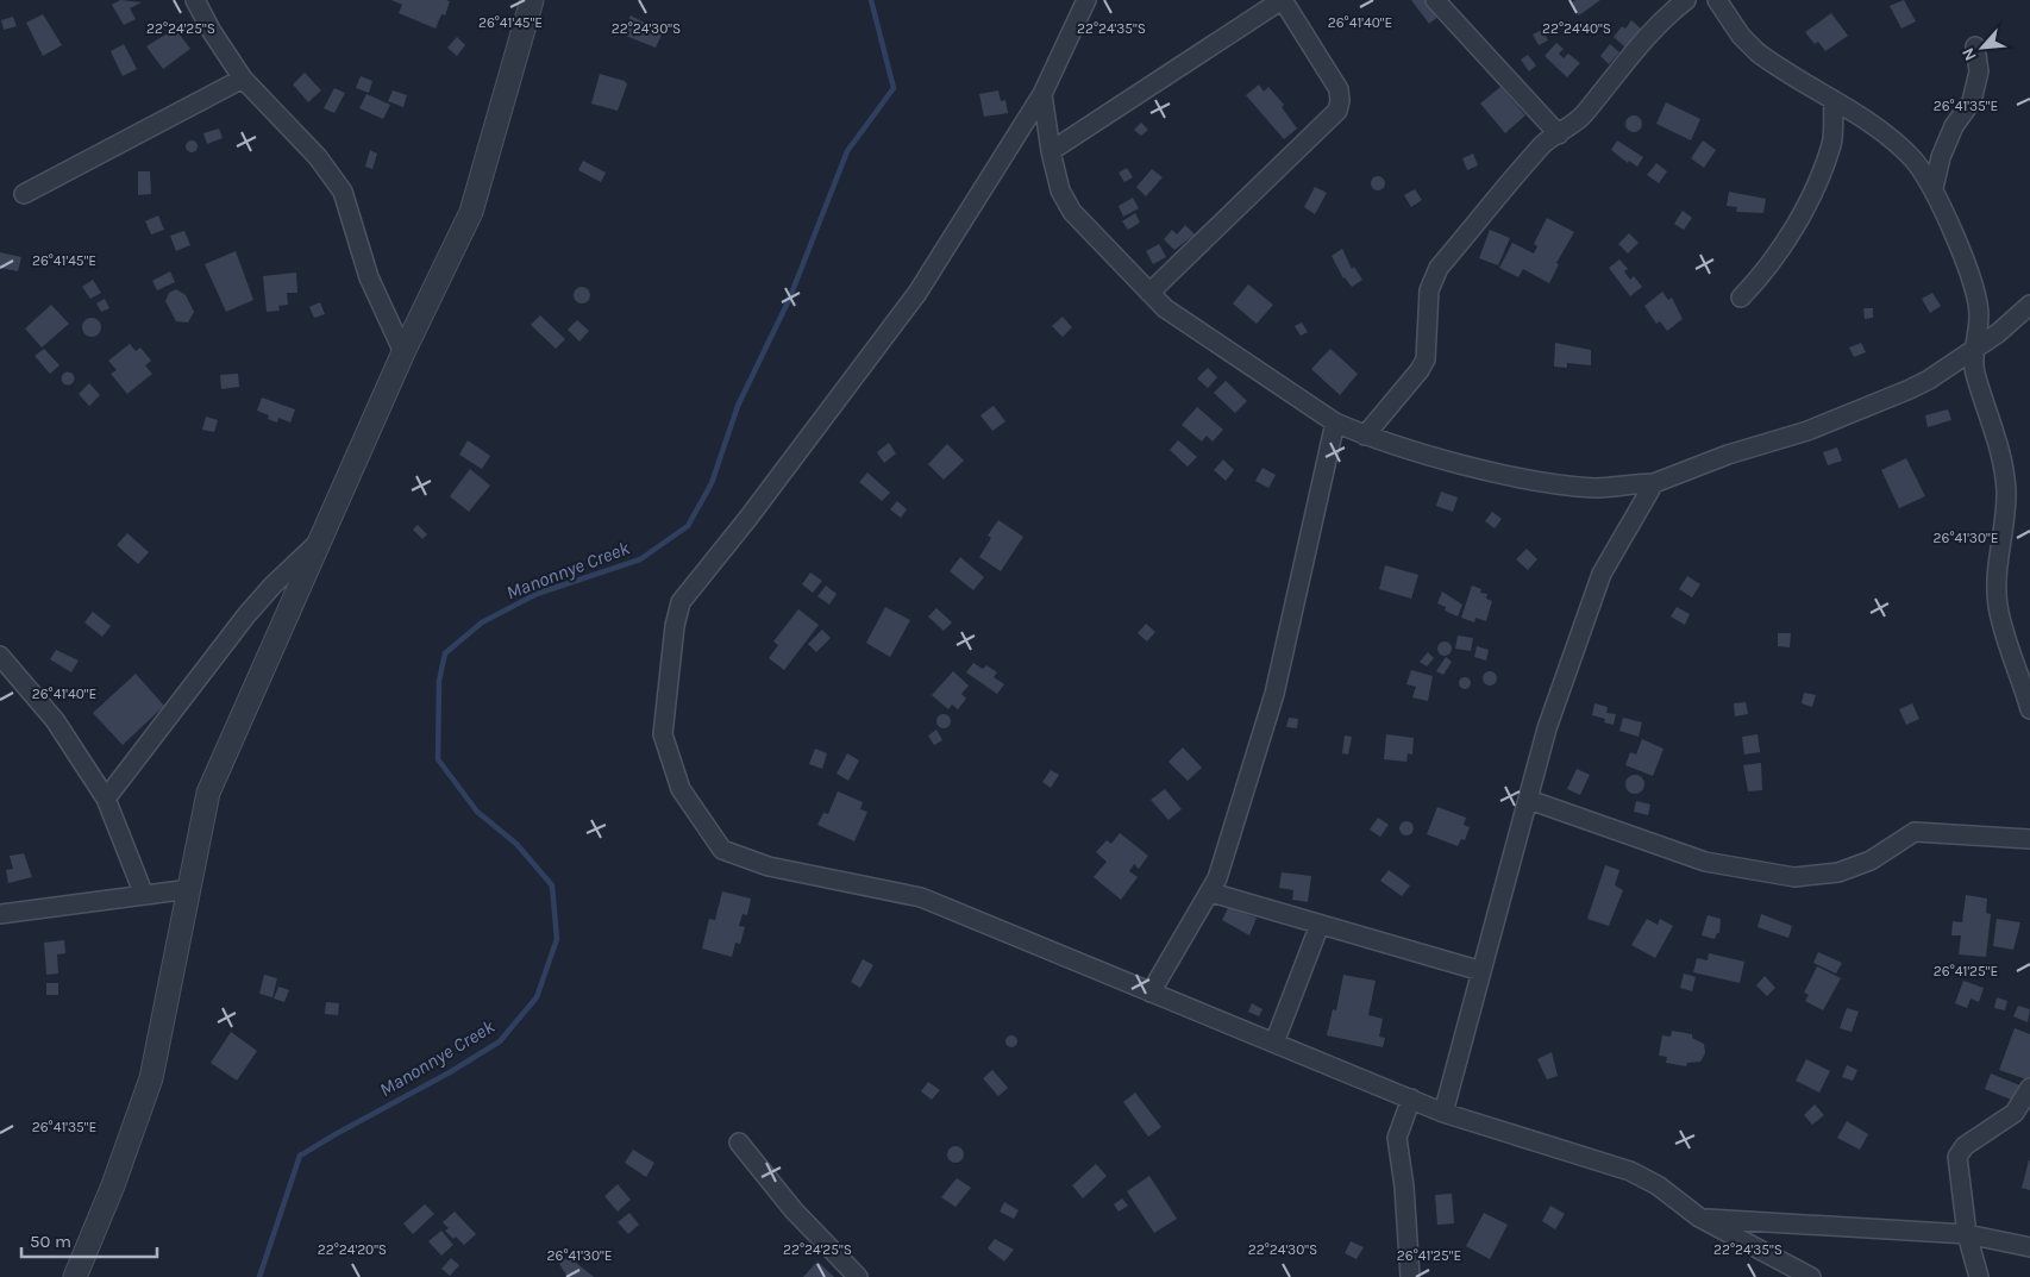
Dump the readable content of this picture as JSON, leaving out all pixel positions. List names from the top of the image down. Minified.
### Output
{"water":["Manonnye Creek"],"scale_bar":"50 m","north":"bottom left","coordinates":["26°41'45\"E","26°41'40\"E","22°24'25\"S","22°24'30\"S","22°24'35\"S","22°24'40\"S","26°41'35\"E","26°41'30\"E","26°41'25\"E","22°24'20\"S"]}
